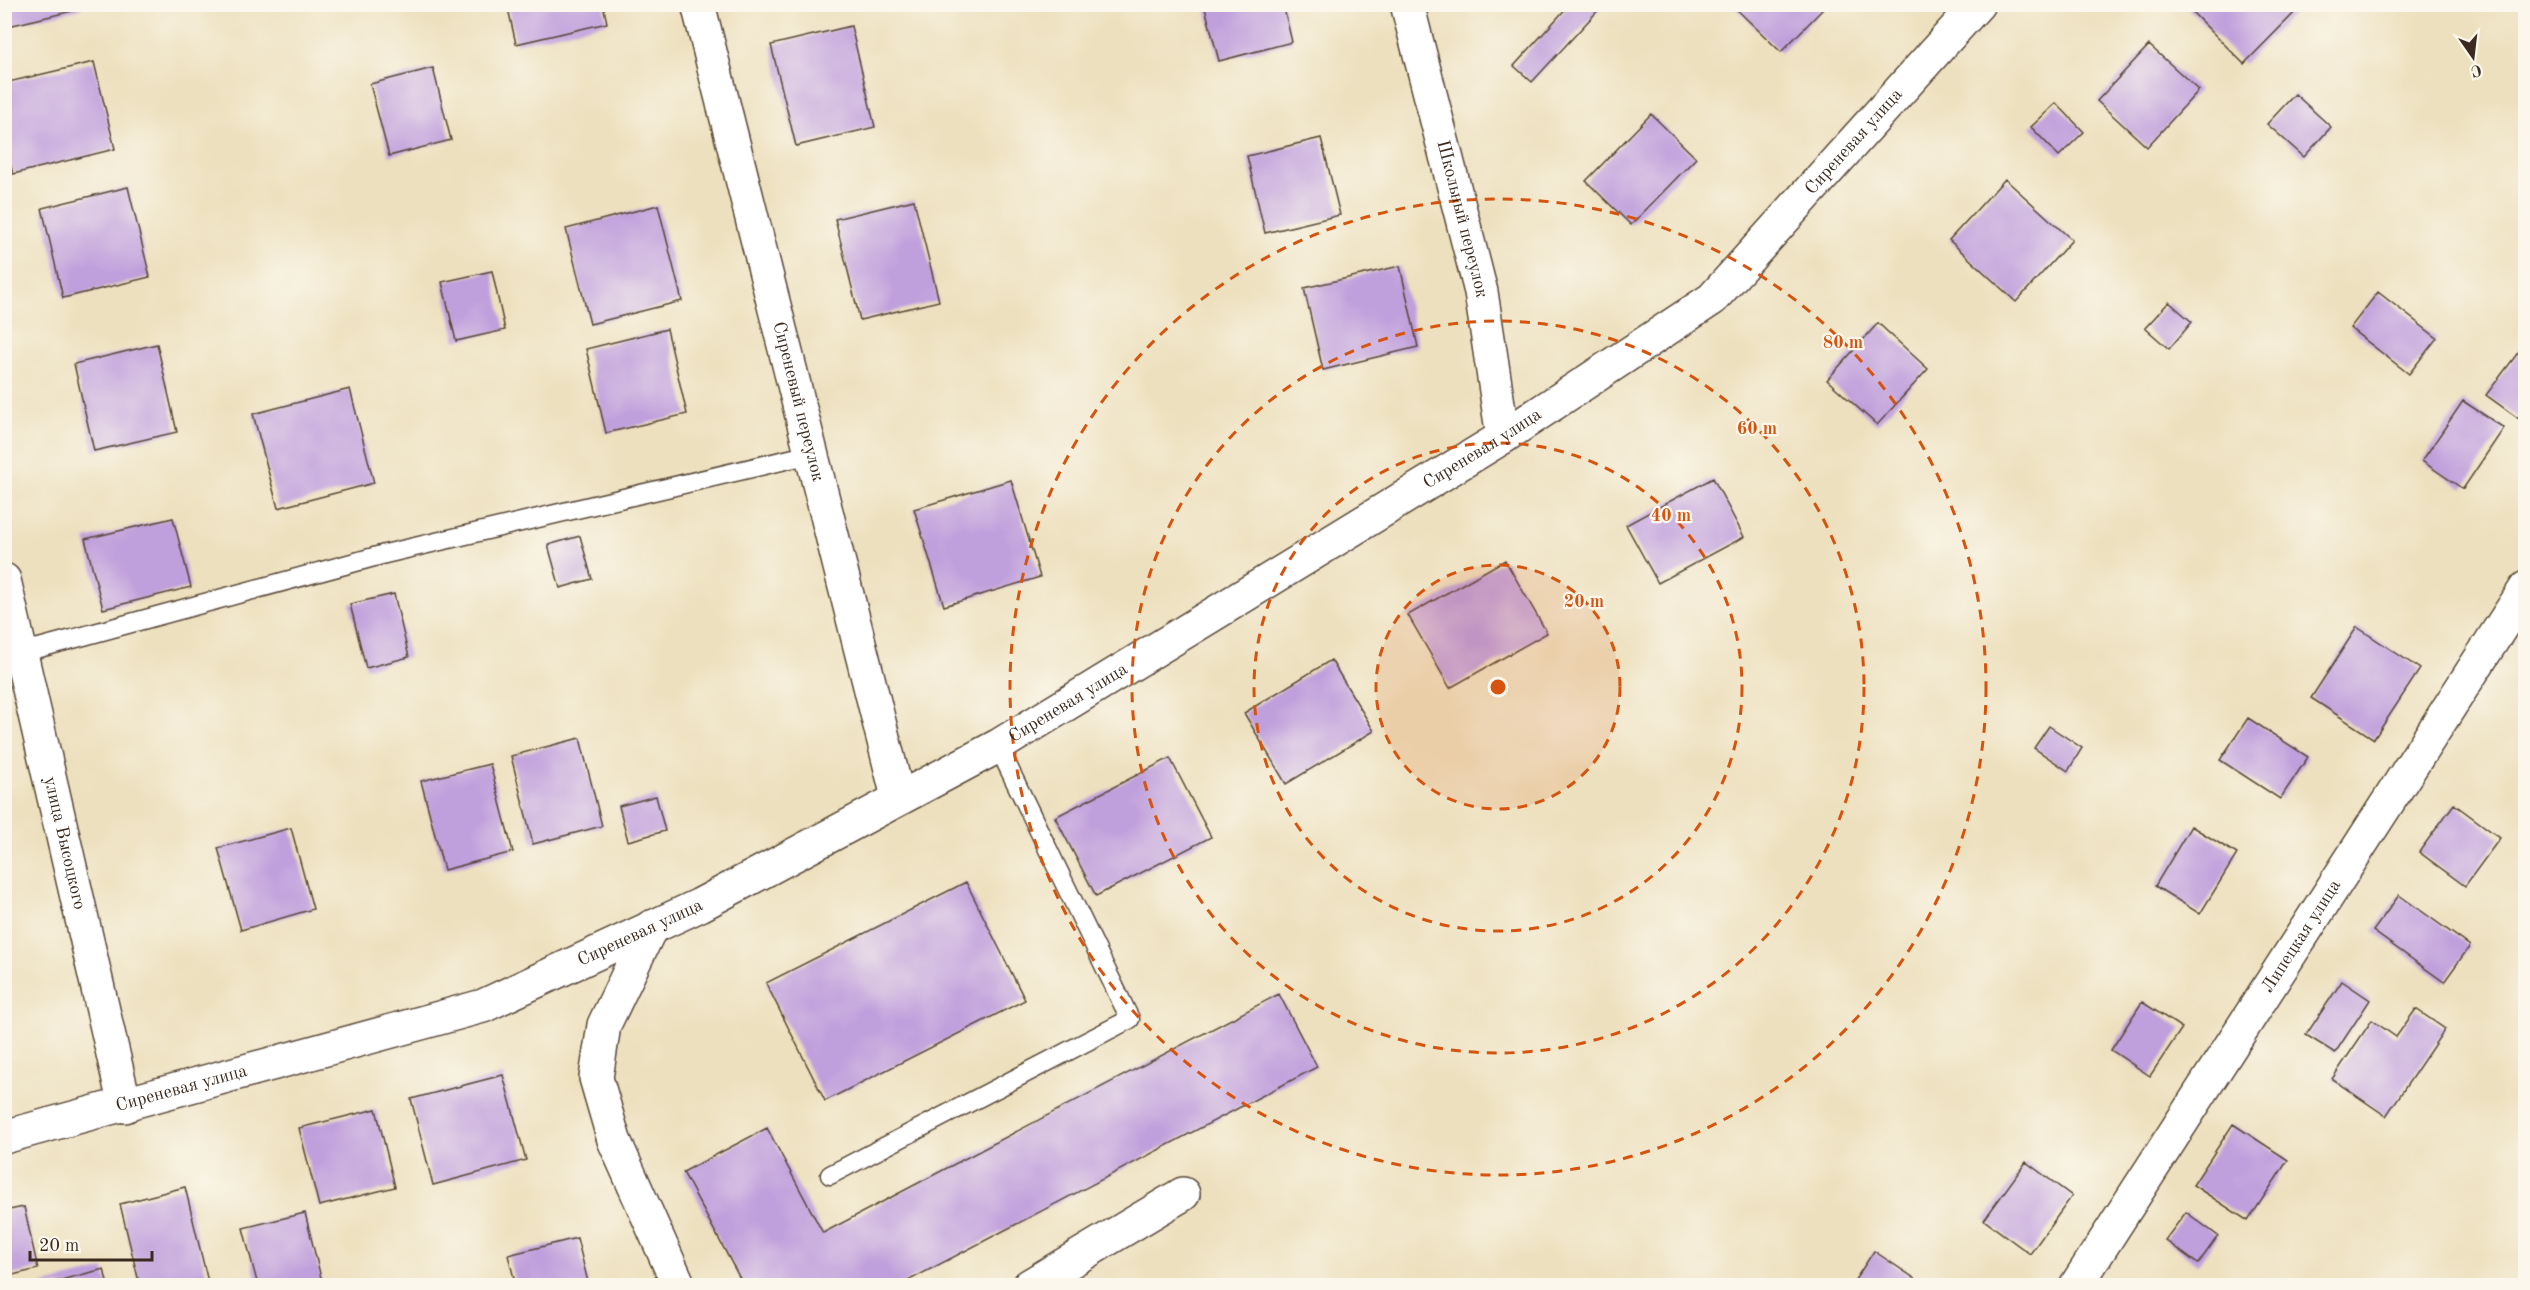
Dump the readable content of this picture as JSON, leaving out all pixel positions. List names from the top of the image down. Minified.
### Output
{"streets":{"street":["Сиреневая улица","Школьный переулок","Сиреневый переулок","улица Высоцкого","Липецкая улица"]},"crossings":[["Сиреневая улица","Школьный переулок"],["Сиреневая улица","Сиреневый переулок"],["Сиреневая улица","улица Высоцкого"]],"scale_bar":"20 m","north":"bottom","rings":["80 m","60 m","40 m","20 m"]}
